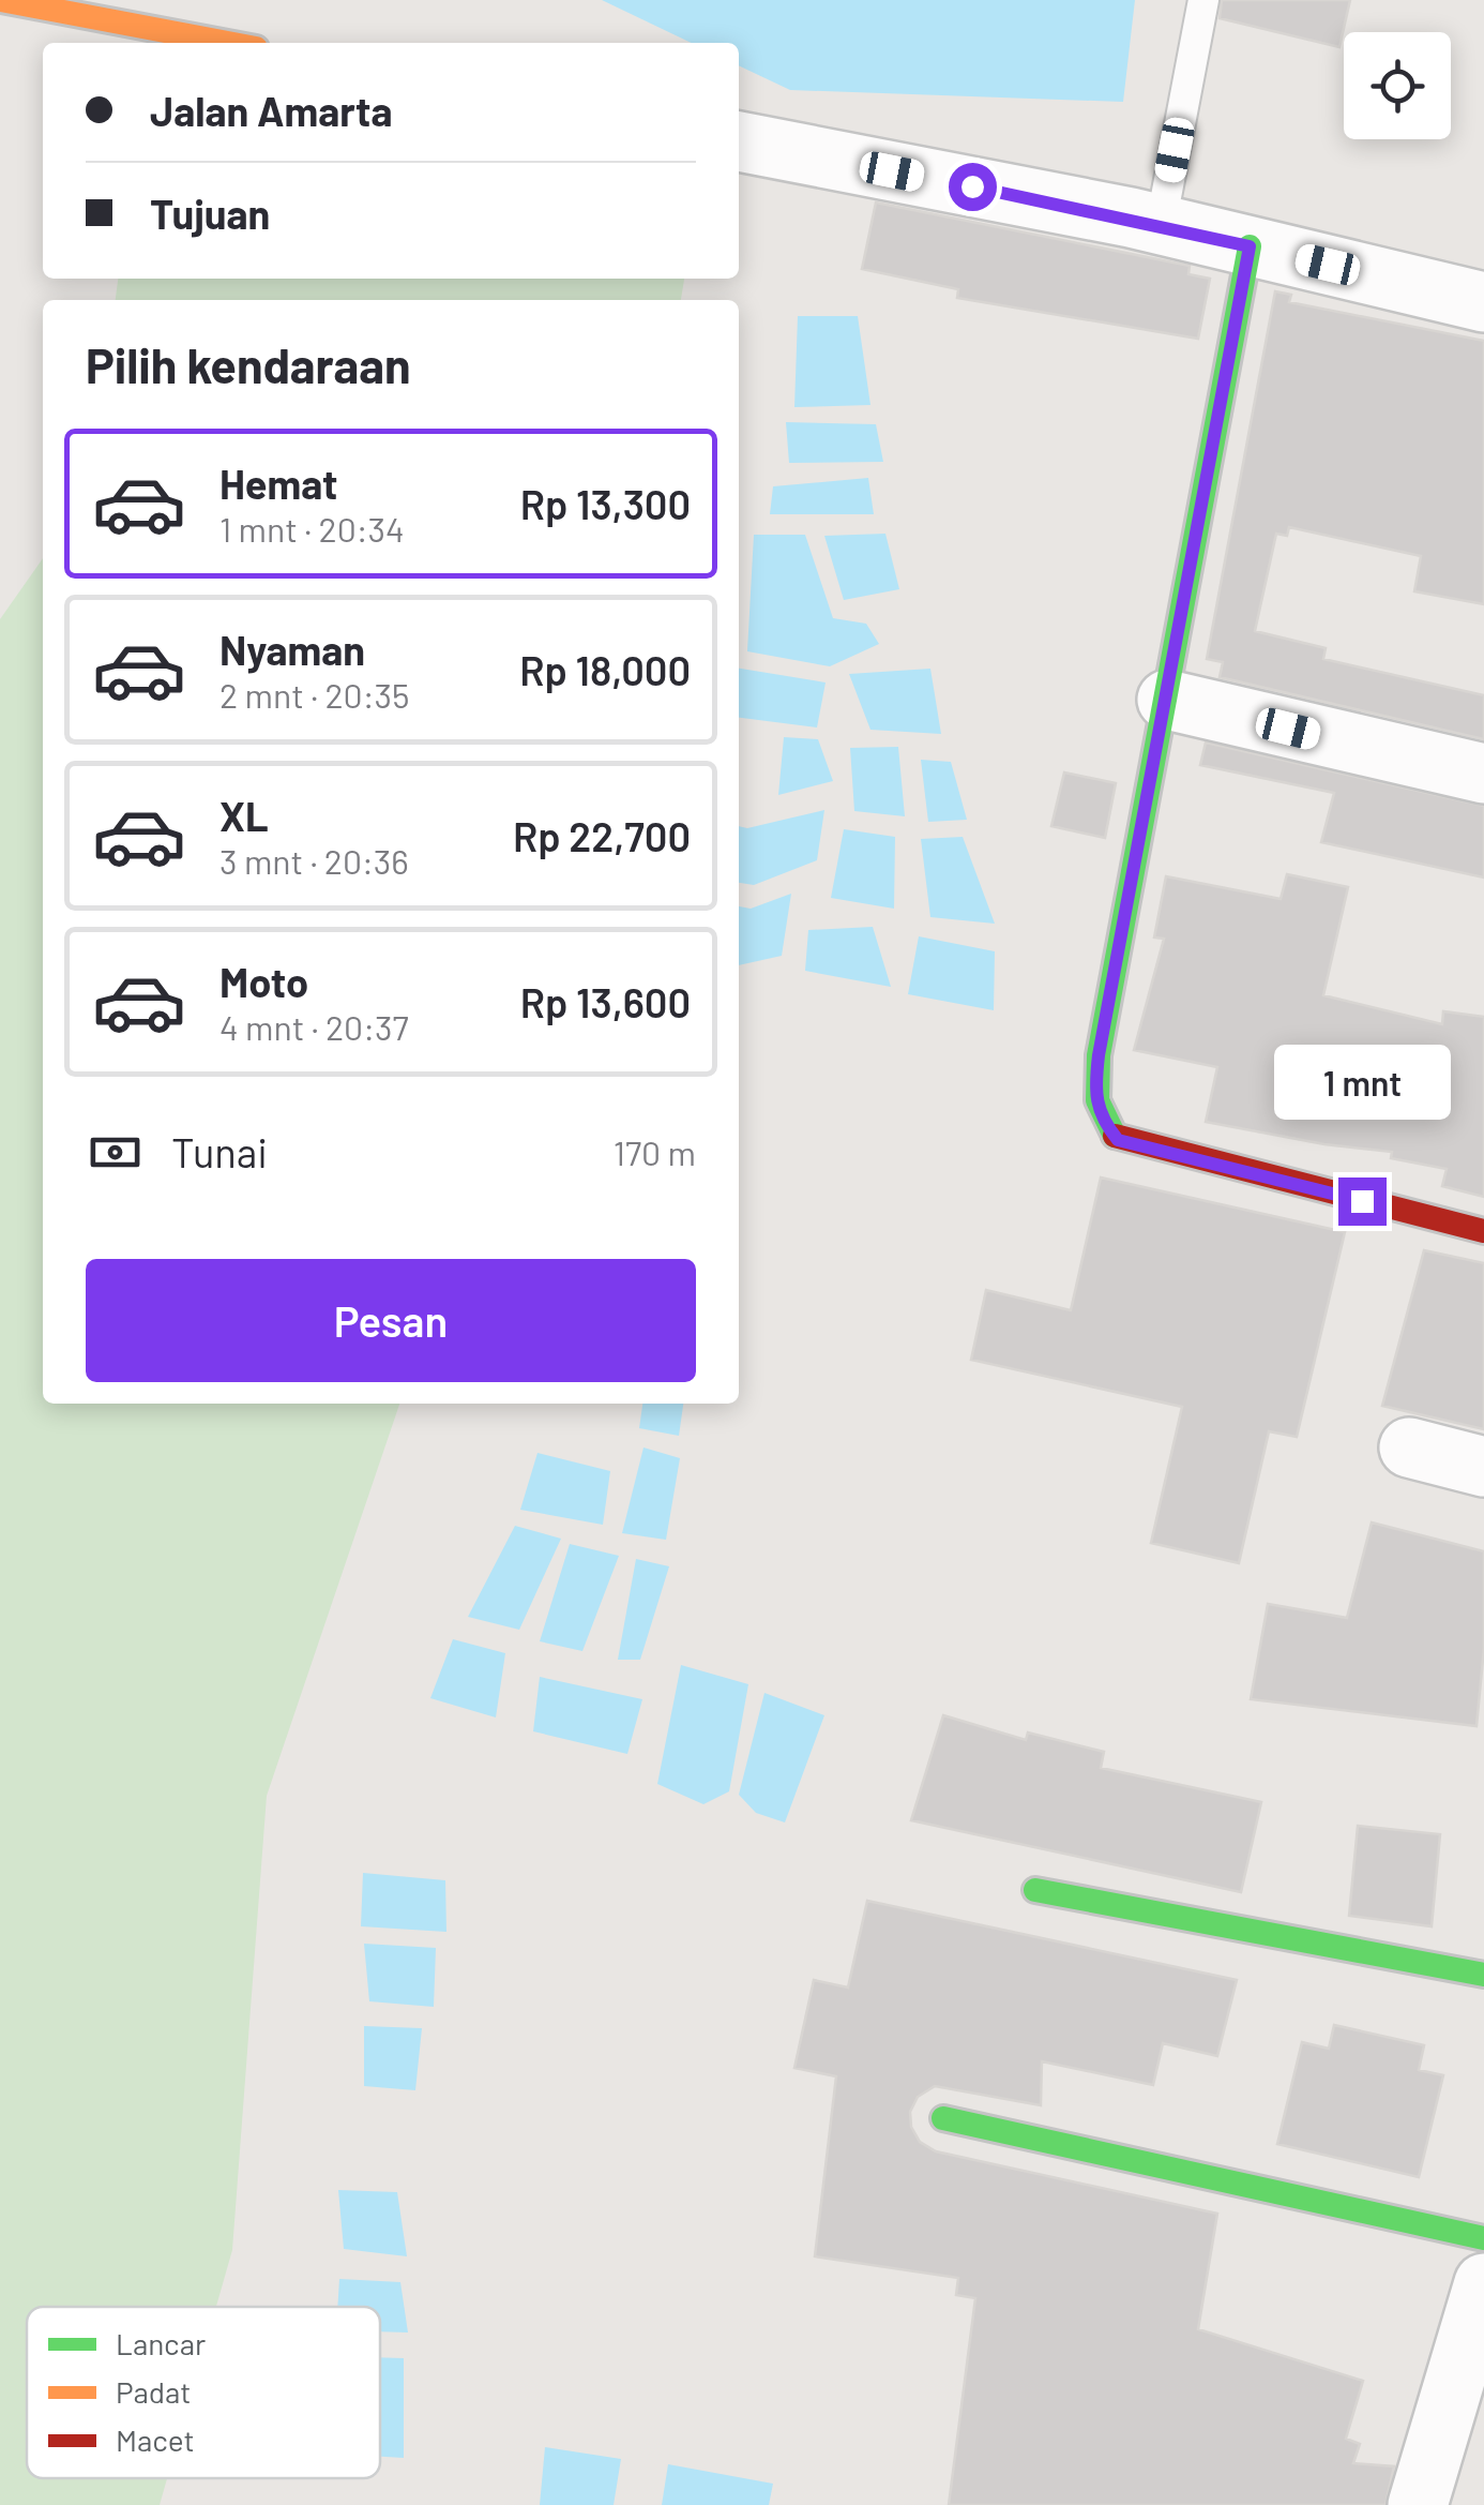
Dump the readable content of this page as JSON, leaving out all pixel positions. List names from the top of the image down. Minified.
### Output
{"legend":["Lancar","Padat","Macet"],"page":{"banner":["Jalan Amarta","Tujuan"],"heading":"Pilih kendaraan","list":[{"name":"Hemat","note":"1 mnt · 20:34","value":"Rp 13,300"},{"name":"Nyaman","note":"2 mnt · 20:35","value":"Rp 18,000"},{"name":"XL","note":"3 mnt · 20:36","value":"Rp 22,700"},{"name":"Moto","note":"4 mnt · 20:37","value":"Rp 13,600"}],"bubble":"1 mnt","pay":["Tunai","170 m"],"buttons":"Pesan"}}
